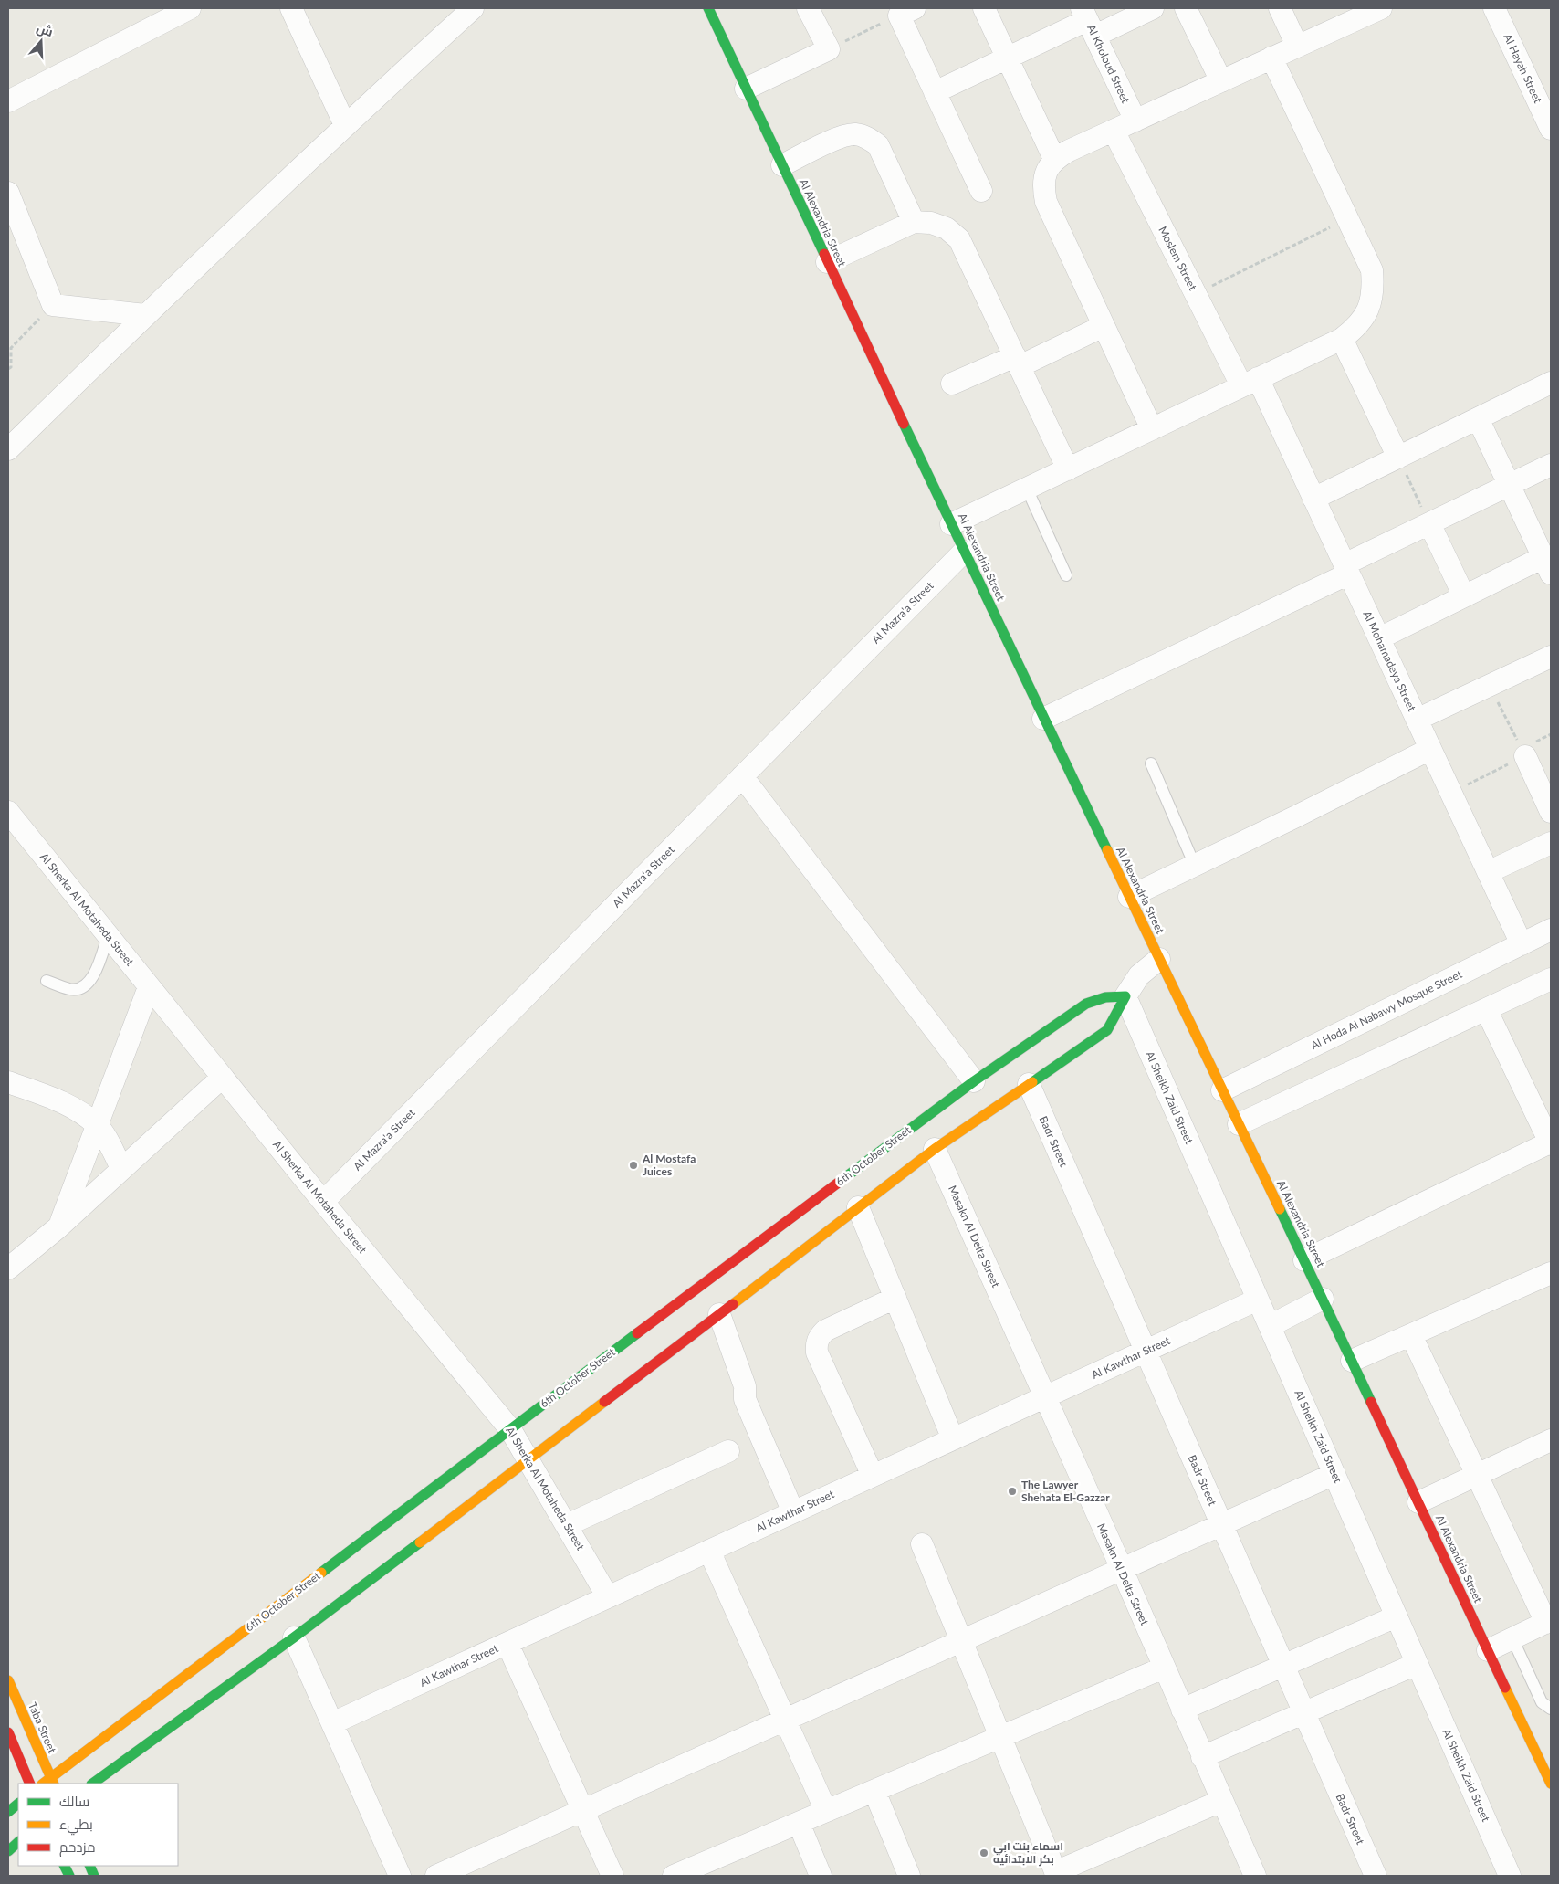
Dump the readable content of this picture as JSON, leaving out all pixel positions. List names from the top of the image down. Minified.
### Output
{"streets":{"street":["Al Kholoud Street","Al Hayah Street","Al Alexandria Street","Moslem Street","Al Mazra'a Street","Al Mohamadeya Street","Al Sherka Al Motaheda Street","Al Hoda Al Nabawy Mosque Street","Al Sheikh Zaid Street","Badr Street","6th October Street","Masakn Al Delta Street","Al Kawthar Street","Taba Street"]},"crossings":[["Al Alexandria Street","Al Mazra'a Street"],["Al Alexandria Street","Al Hoda Al Nabawy Mosque Street"],["Moslem Street","Al Mohamadeya Street"],["Al Mazra'a Street","Al Sherka Al Motaheda Street"],["Al Mohamadeya Street","Al Hoda Al Nabawy Mosque Street"],["Al Sherka Al Motaheda Street","6th October Street"],["Al Sherka Al Motaheda Street","Al Kawthar Street"],["Al Sheikh Zaid Street","6th October Street"],["Al Sheikh Zaid Street","Al Kawthar Street"],["Badr Street","Al Kawthar Street"],["6th October Street","Taba Street"],["Masakn Al Delta Street","Al Kawthar Street"]],"places":["Al Mostafa Juices","The Lawyer Shehata El-Gazzar","اسماء بنت ابي بكر الابتدائيه"],"legend":["سالك","بطيء","مزدحم"],"north":"top"}
